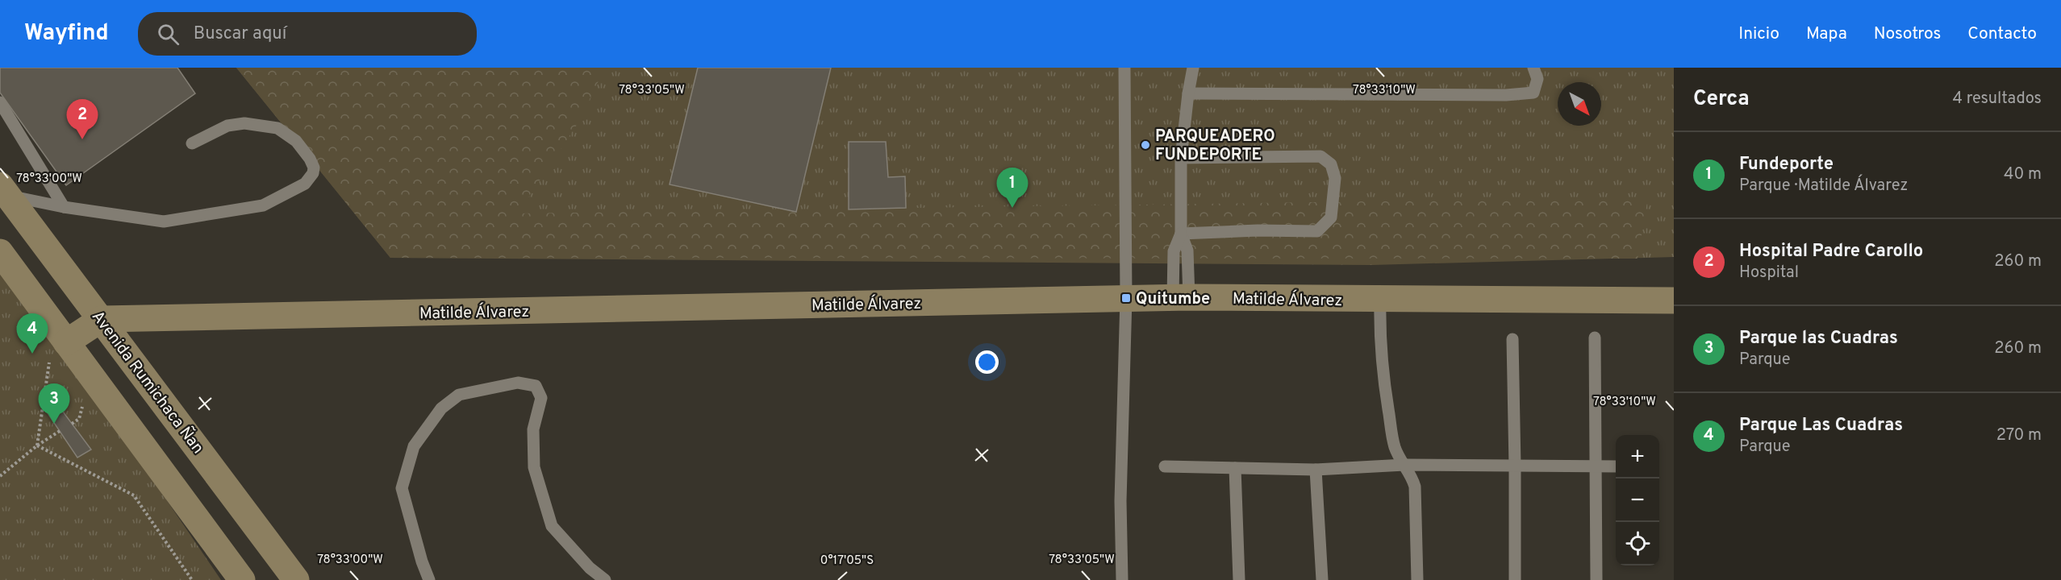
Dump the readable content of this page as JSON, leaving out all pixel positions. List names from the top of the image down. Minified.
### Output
{"streets":{"street":["Matilde Álvarez","Avenida Rumichaca Ñan"]},"crossings":[["Matilde Álvarez","Avenida Rumichaca Ñan"]],"places":{"other":["PARQUEADERO FUNDEPORTE"],"transit":["Quitumbe"]},"north":"bottom right","page":{"header":"Wayfind","search":"Buscar aquí","nav":["Inicio","Mapa","Nosotros","Contacto"],"heading":["Cerca","4 resultados"],"pins":["2","1","4","3"],"list":[{"mark":"1","name":"Fundeporte","note":"Parque · Matilde Álvarez","value":"40 m"},{"mark":"2","name":"Hospital Padre Carollo","note":"Hospital","value":"260 m"},{"mark":"3","name":"Parque las Cuadras","note":"Parque","value":"260 m"},{"mark":"4","name":"Parque Las Cuadras","note":"Parque","value":"270 m"}],"map_buttons":["+","−"]},"coordinates":["78°33'05\"W","78°33'10\"W","78°33'00\"W","0°17'05\"S"]}
